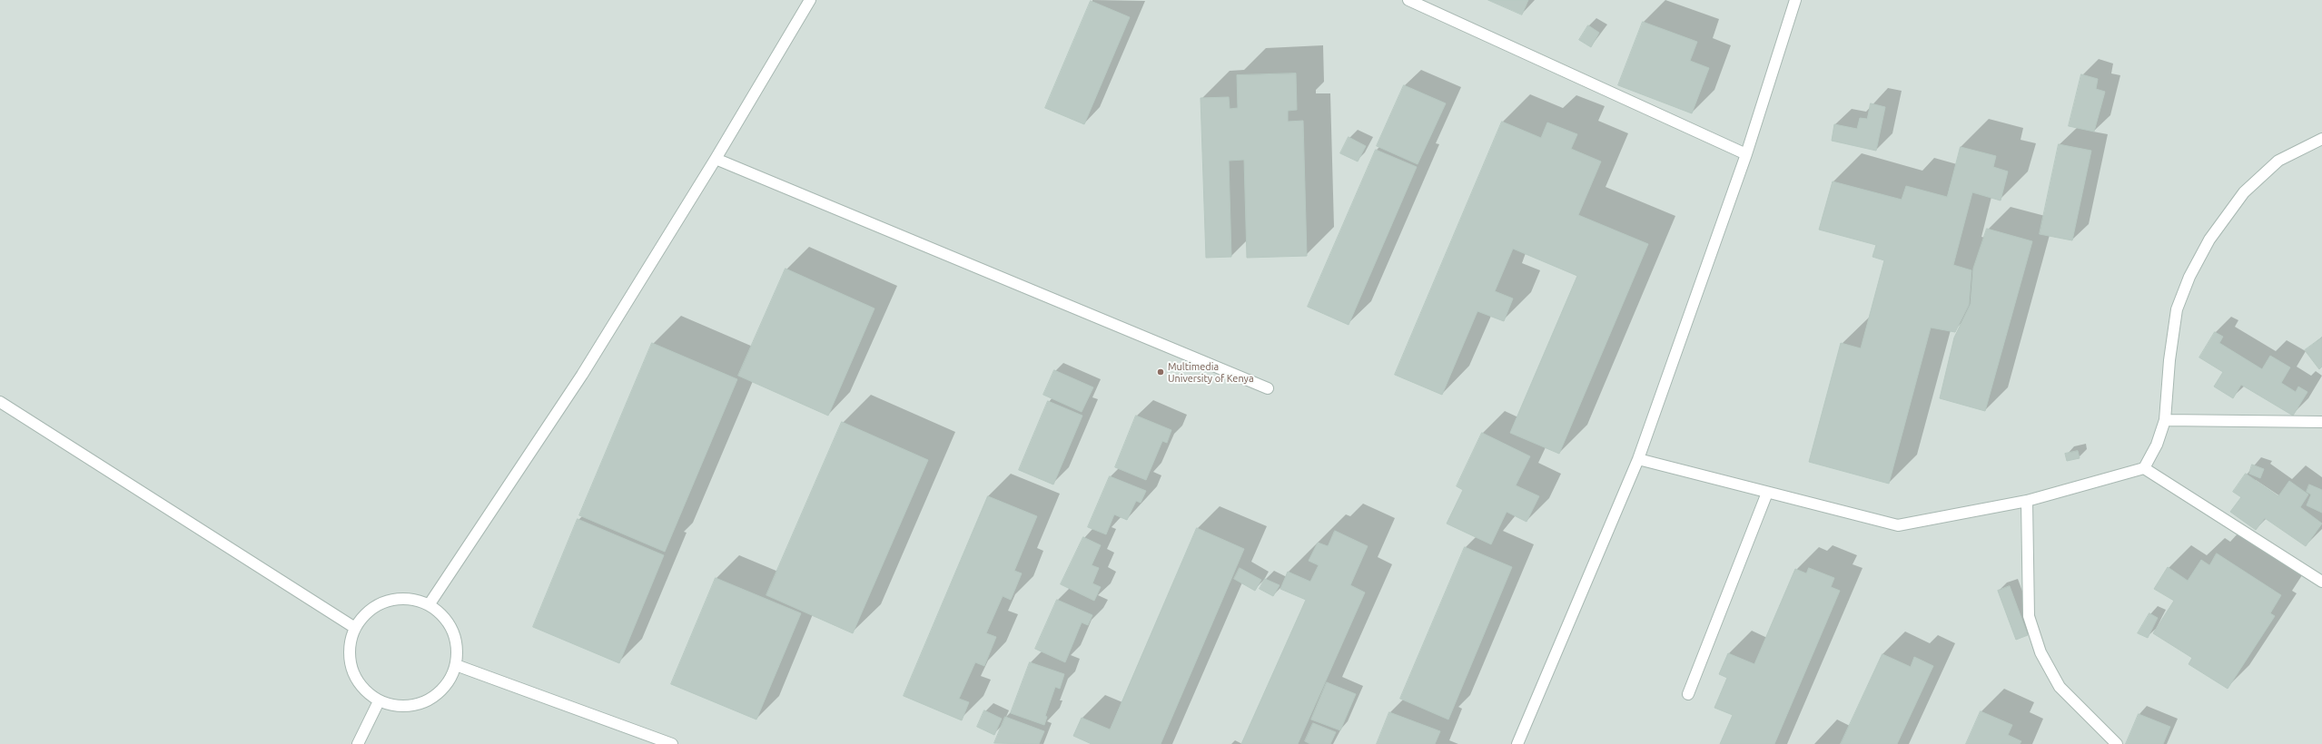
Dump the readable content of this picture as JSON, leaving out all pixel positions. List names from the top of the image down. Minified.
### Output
{"places":["Multimedia University of Kenya"]}
